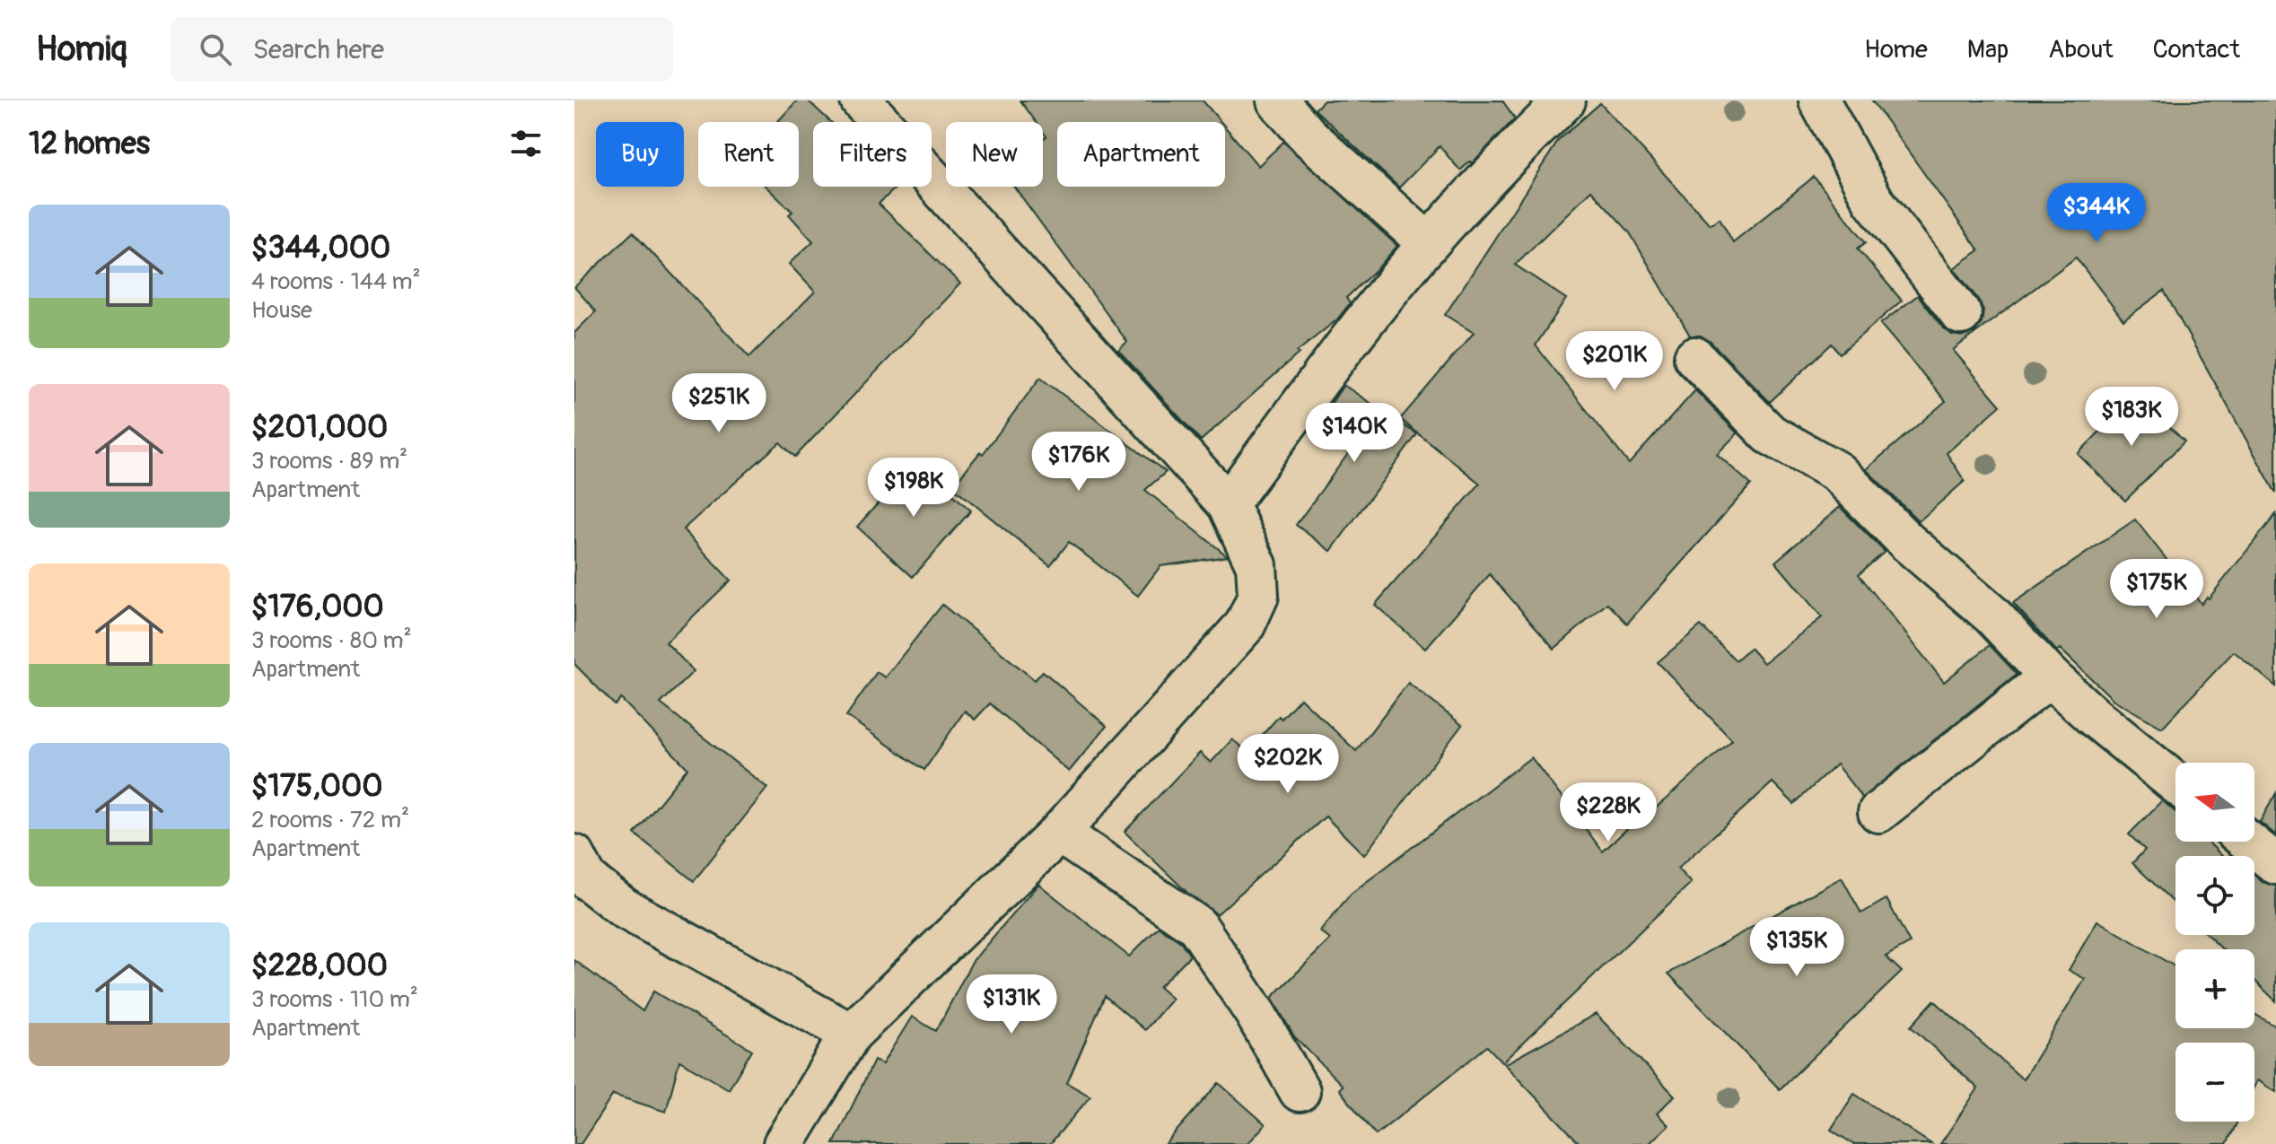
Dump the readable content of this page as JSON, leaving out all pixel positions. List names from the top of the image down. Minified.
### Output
{"north":"left","page":{"header":"Homiq","search":"Search here","nav":["Home","Map","About","Contact"],"heading":"12 homes","chip":["Buy","Rent","Filters","New","Apartment"],"price":["$344K","$201K","$251K","$183K","$140K","$176K","$198K","$175K","$202K","$228K","$135K","$131K"],"list":[{"name":"$344,000","note":"4 rooms · 144 m² · House"},{"name":"$201,000","note":"3 rooms · 89 m² · Apartment"},{"name":"$176,000","note":"3 rooms · 80 m² · Apartment"},{"name":"$175,000","note":"2 rooms · 72 m² · Apartment"},{"name":"$228,000","note":"3 rooms · 110 m² · Apartment"}],"map_buttons":["+","−"]}}
